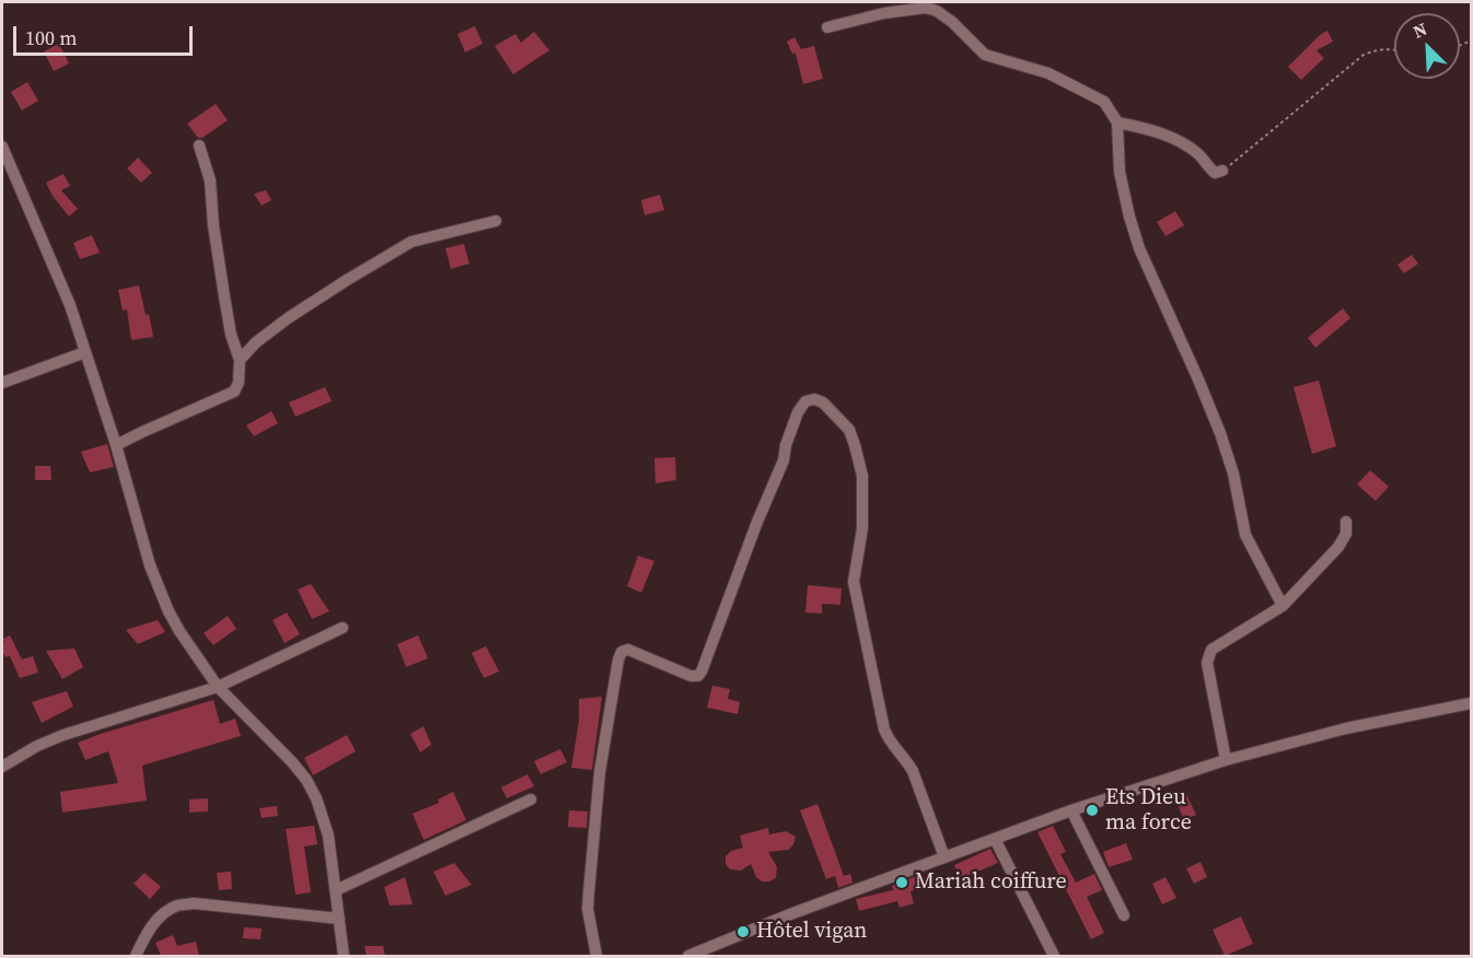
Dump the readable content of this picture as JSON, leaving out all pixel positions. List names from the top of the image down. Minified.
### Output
{"places":["Ets Dieu ma force","Mariah coiffure","Hôtel vigan"],"scale_bar":"100 m","north":"top left"}
